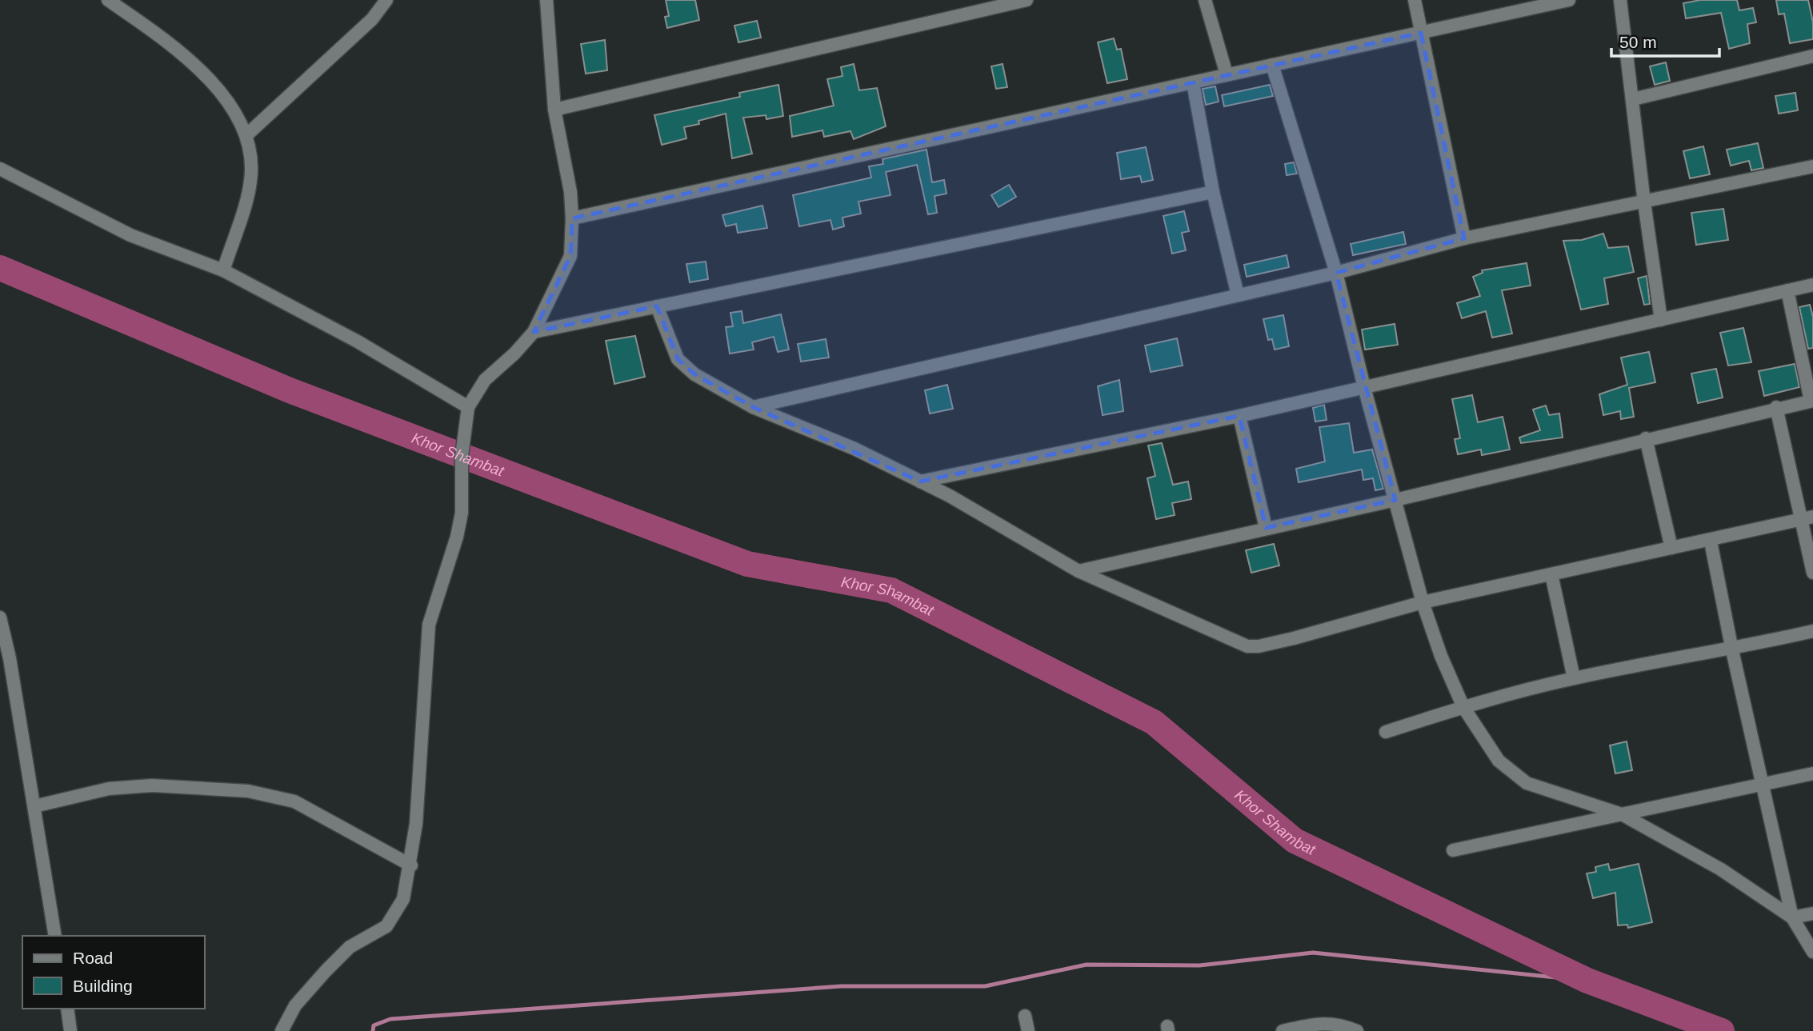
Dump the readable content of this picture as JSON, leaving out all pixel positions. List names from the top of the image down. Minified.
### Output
{"water":["Khor Shambat"],"legend":["Road","Building"],"scale_bar":"50 m"}
